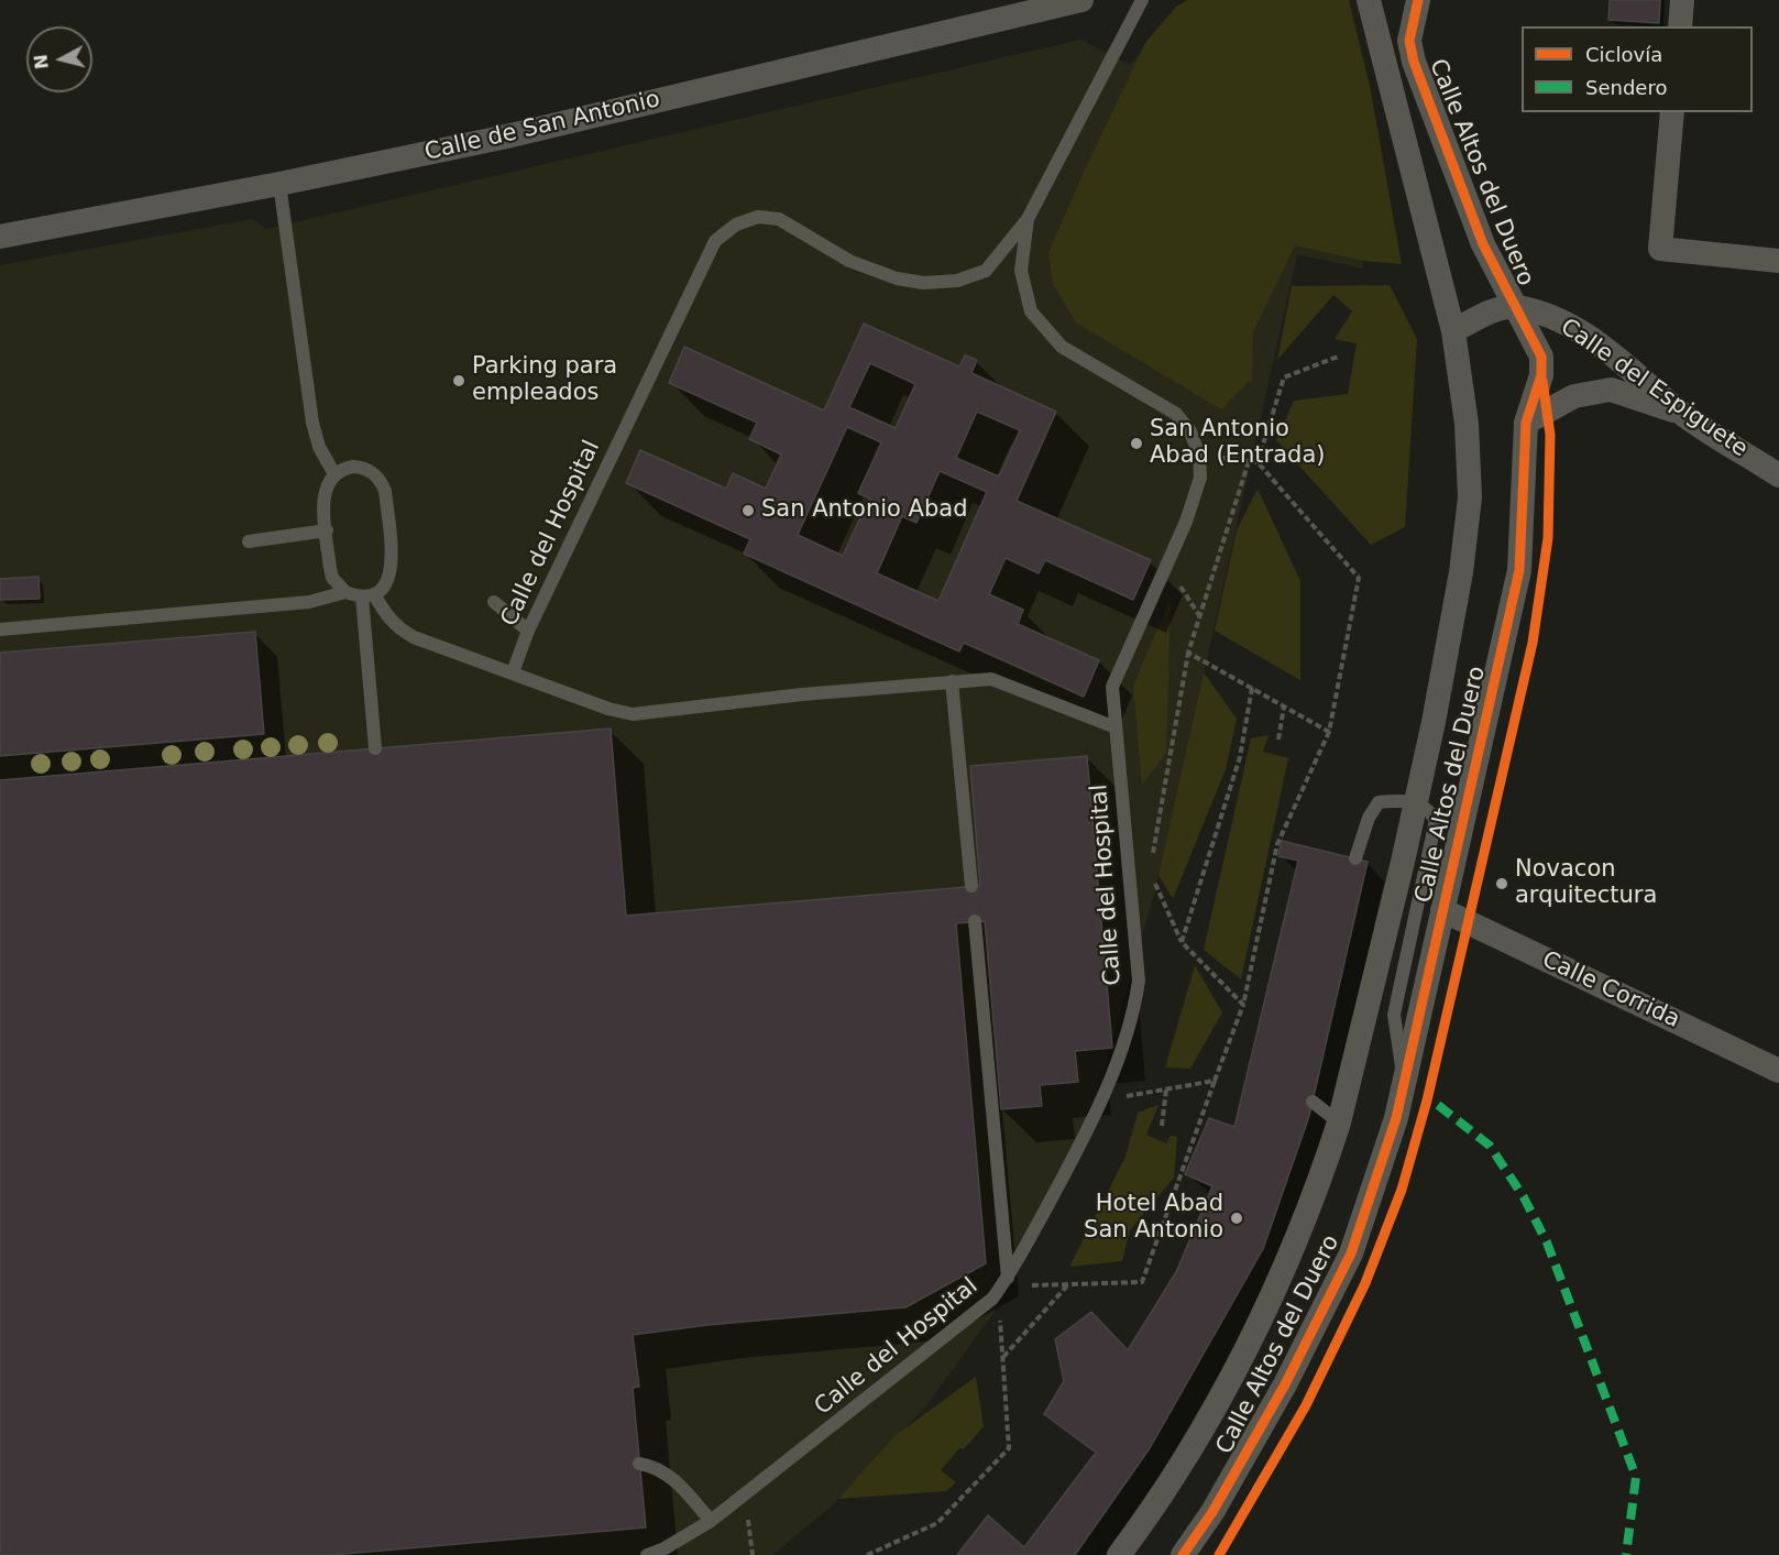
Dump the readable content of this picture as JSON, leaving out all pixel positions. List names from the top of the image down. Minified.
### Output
{"streets":{"street":["Calle de San Antonio","Calle Altos del Duero","Calle del Espiguete","Calle Corrida"],"lane":["Calle del Hospital"]},"crossings":[["Calle Altos del Duero","Calle del Espiguete"],["Calle Altos del Duero","Calle Corrida"]],"places":["Parking para empleados","San Antonio Abad (Entrada)","San Antonio Abad","Novacon arquitectura","Hotel Abad San Antonio"],"legend":["Ciclovía","Sendero"],"north":"left"}
